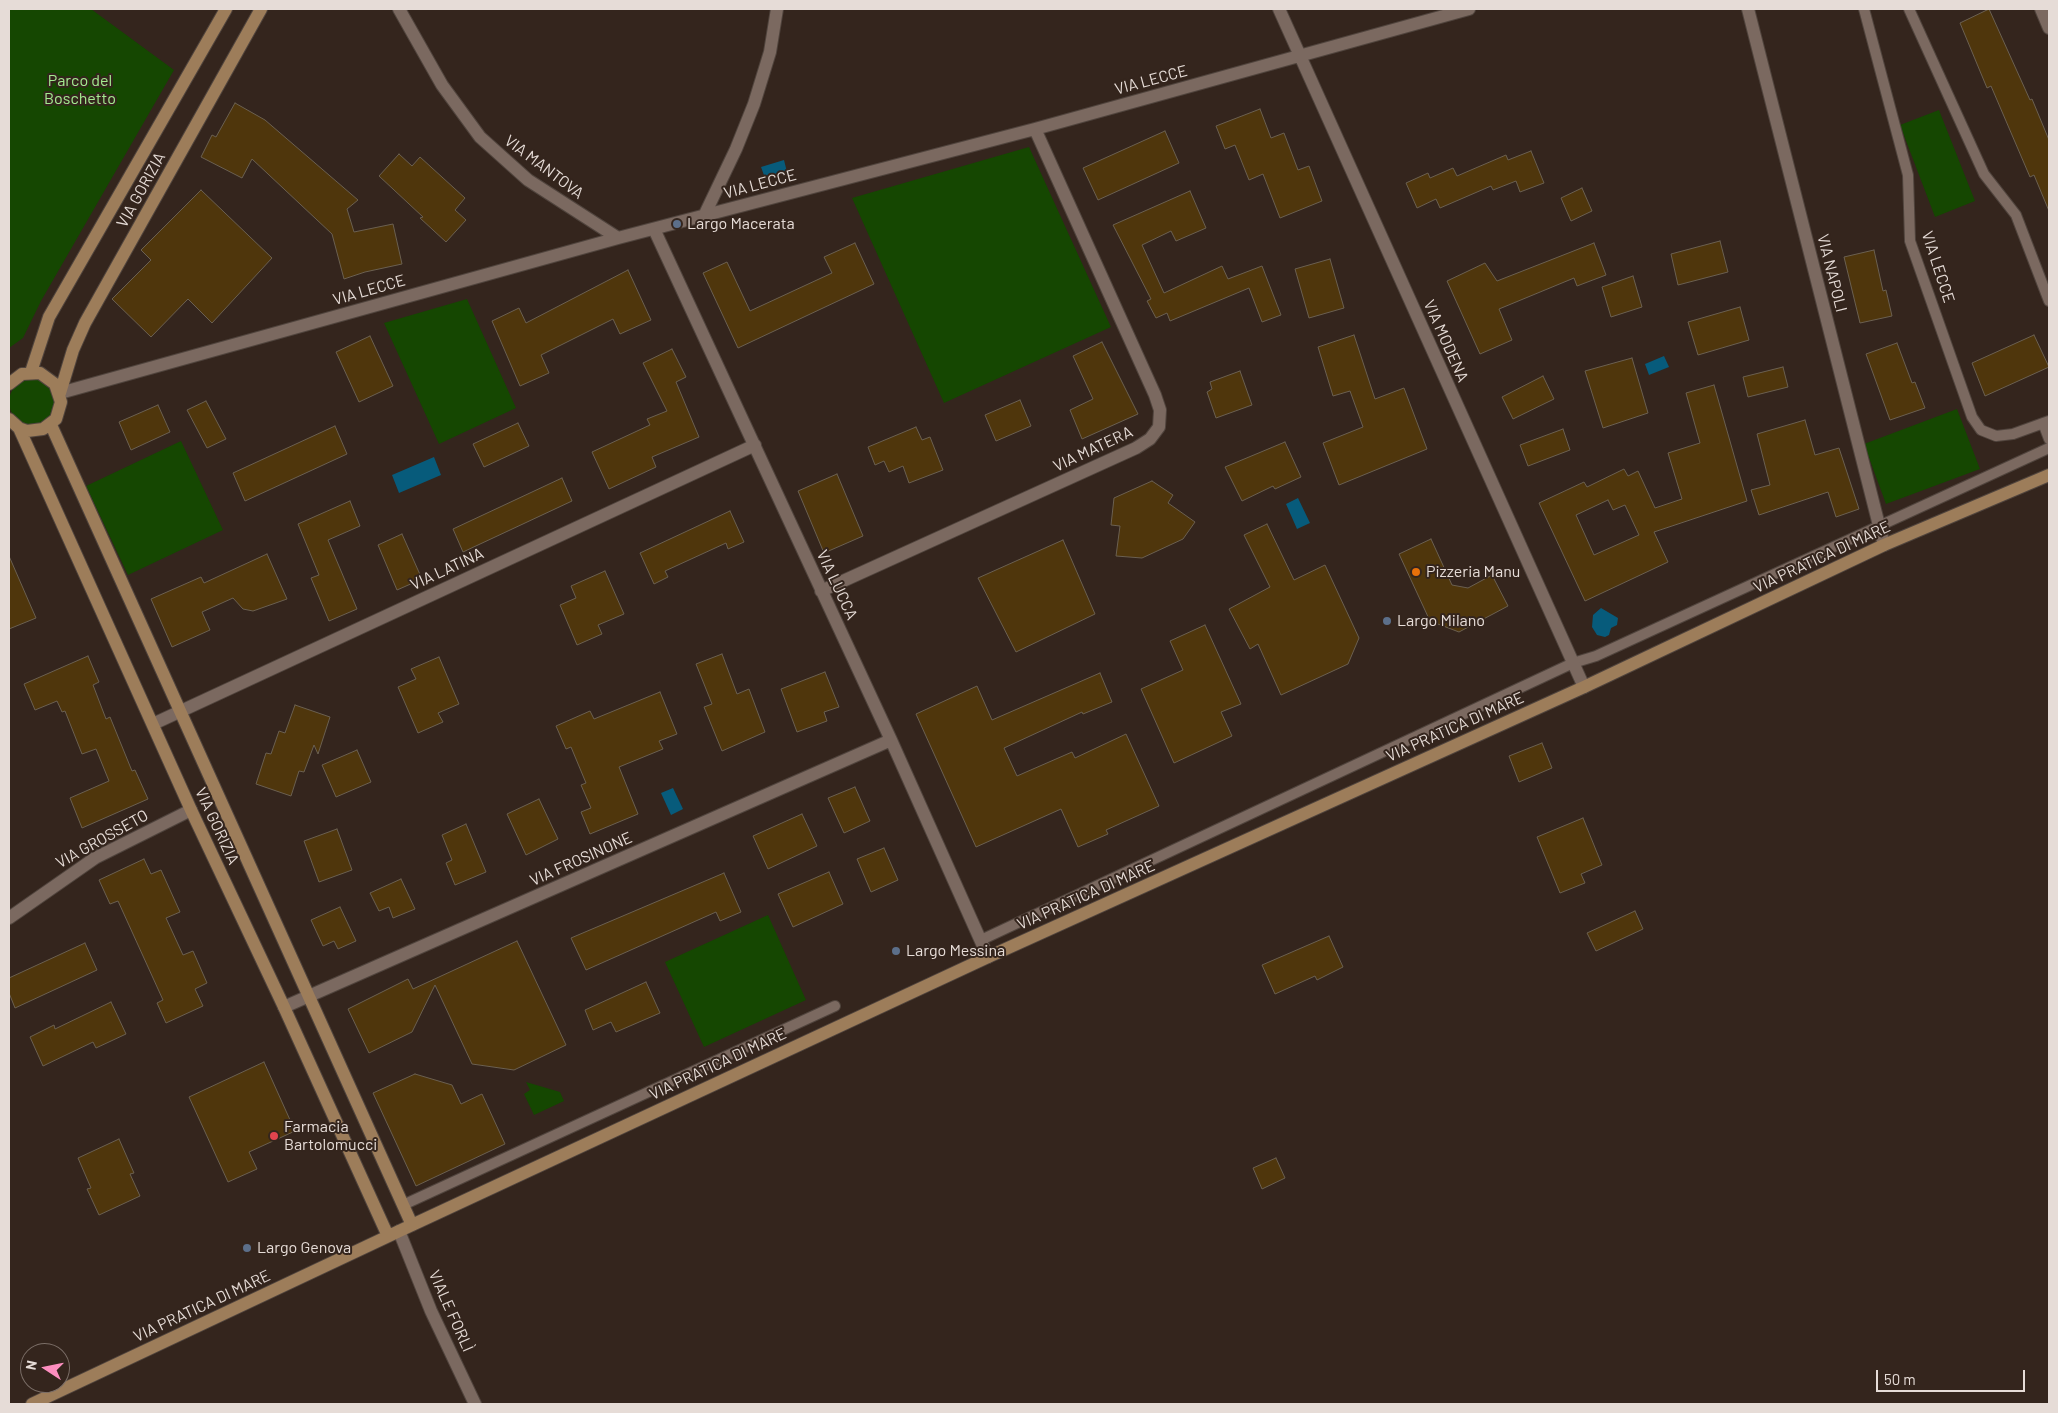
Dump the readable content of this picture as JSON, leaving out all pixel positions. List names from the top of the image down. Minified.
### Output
{"streets":{"street":["VIA LECCE","VIA MANTOVA","VIA GORIZIA","VIA NAPOLI","VIA MODENA","VIA MATERA","VIA PRATICA DI MARE","VIA LATINA","VIA LUCCA","VIA GROSSETO","VIA FROSINONE","VIALE FORLÌ"]},"crossings":[["VIA LECCE","VIA MANTOVA"],["VIA LECCE","VIA GORIZIA"],["VIA LECCE","VIA MODENA"],["VIA LECCE","VIA MATERA"],["VIA LECCE","VIA LUCCA"],["VIA GORIZIA","VIA PRATICA DI MARE"],["VIA GORIZIA","VIA LATINA"],["VIA GORIZIA","VIA GROSSETO"],["VIA GORIZIA","VIA FROSINONE"],["VIA GORIZIA","VIALE FORLÌ"],["VIA NAPOLI","VIA PRATICA DI MARE"],["VIA MODENA","VIA PRATICA DI MARE"],["VIA MATERA","VIA LUCCA"],["VIA PRATICA DI MARE","VIA LUCCA"],["VIA PRATICA DI MARE","VIALE FORLÌ"],["VIA LATINA","VIA LUCCA"],["VIA LUCCA","VIA FROSINONE"]],"parks":["Parco del Boschetto"],"places":["Largo Macerata","Pizzeria Manu","Largo Milano","Largo Messina","Farmacia Bartolomucci","Largo Genova"],"scale_bar":"50 m","north":"left"}
